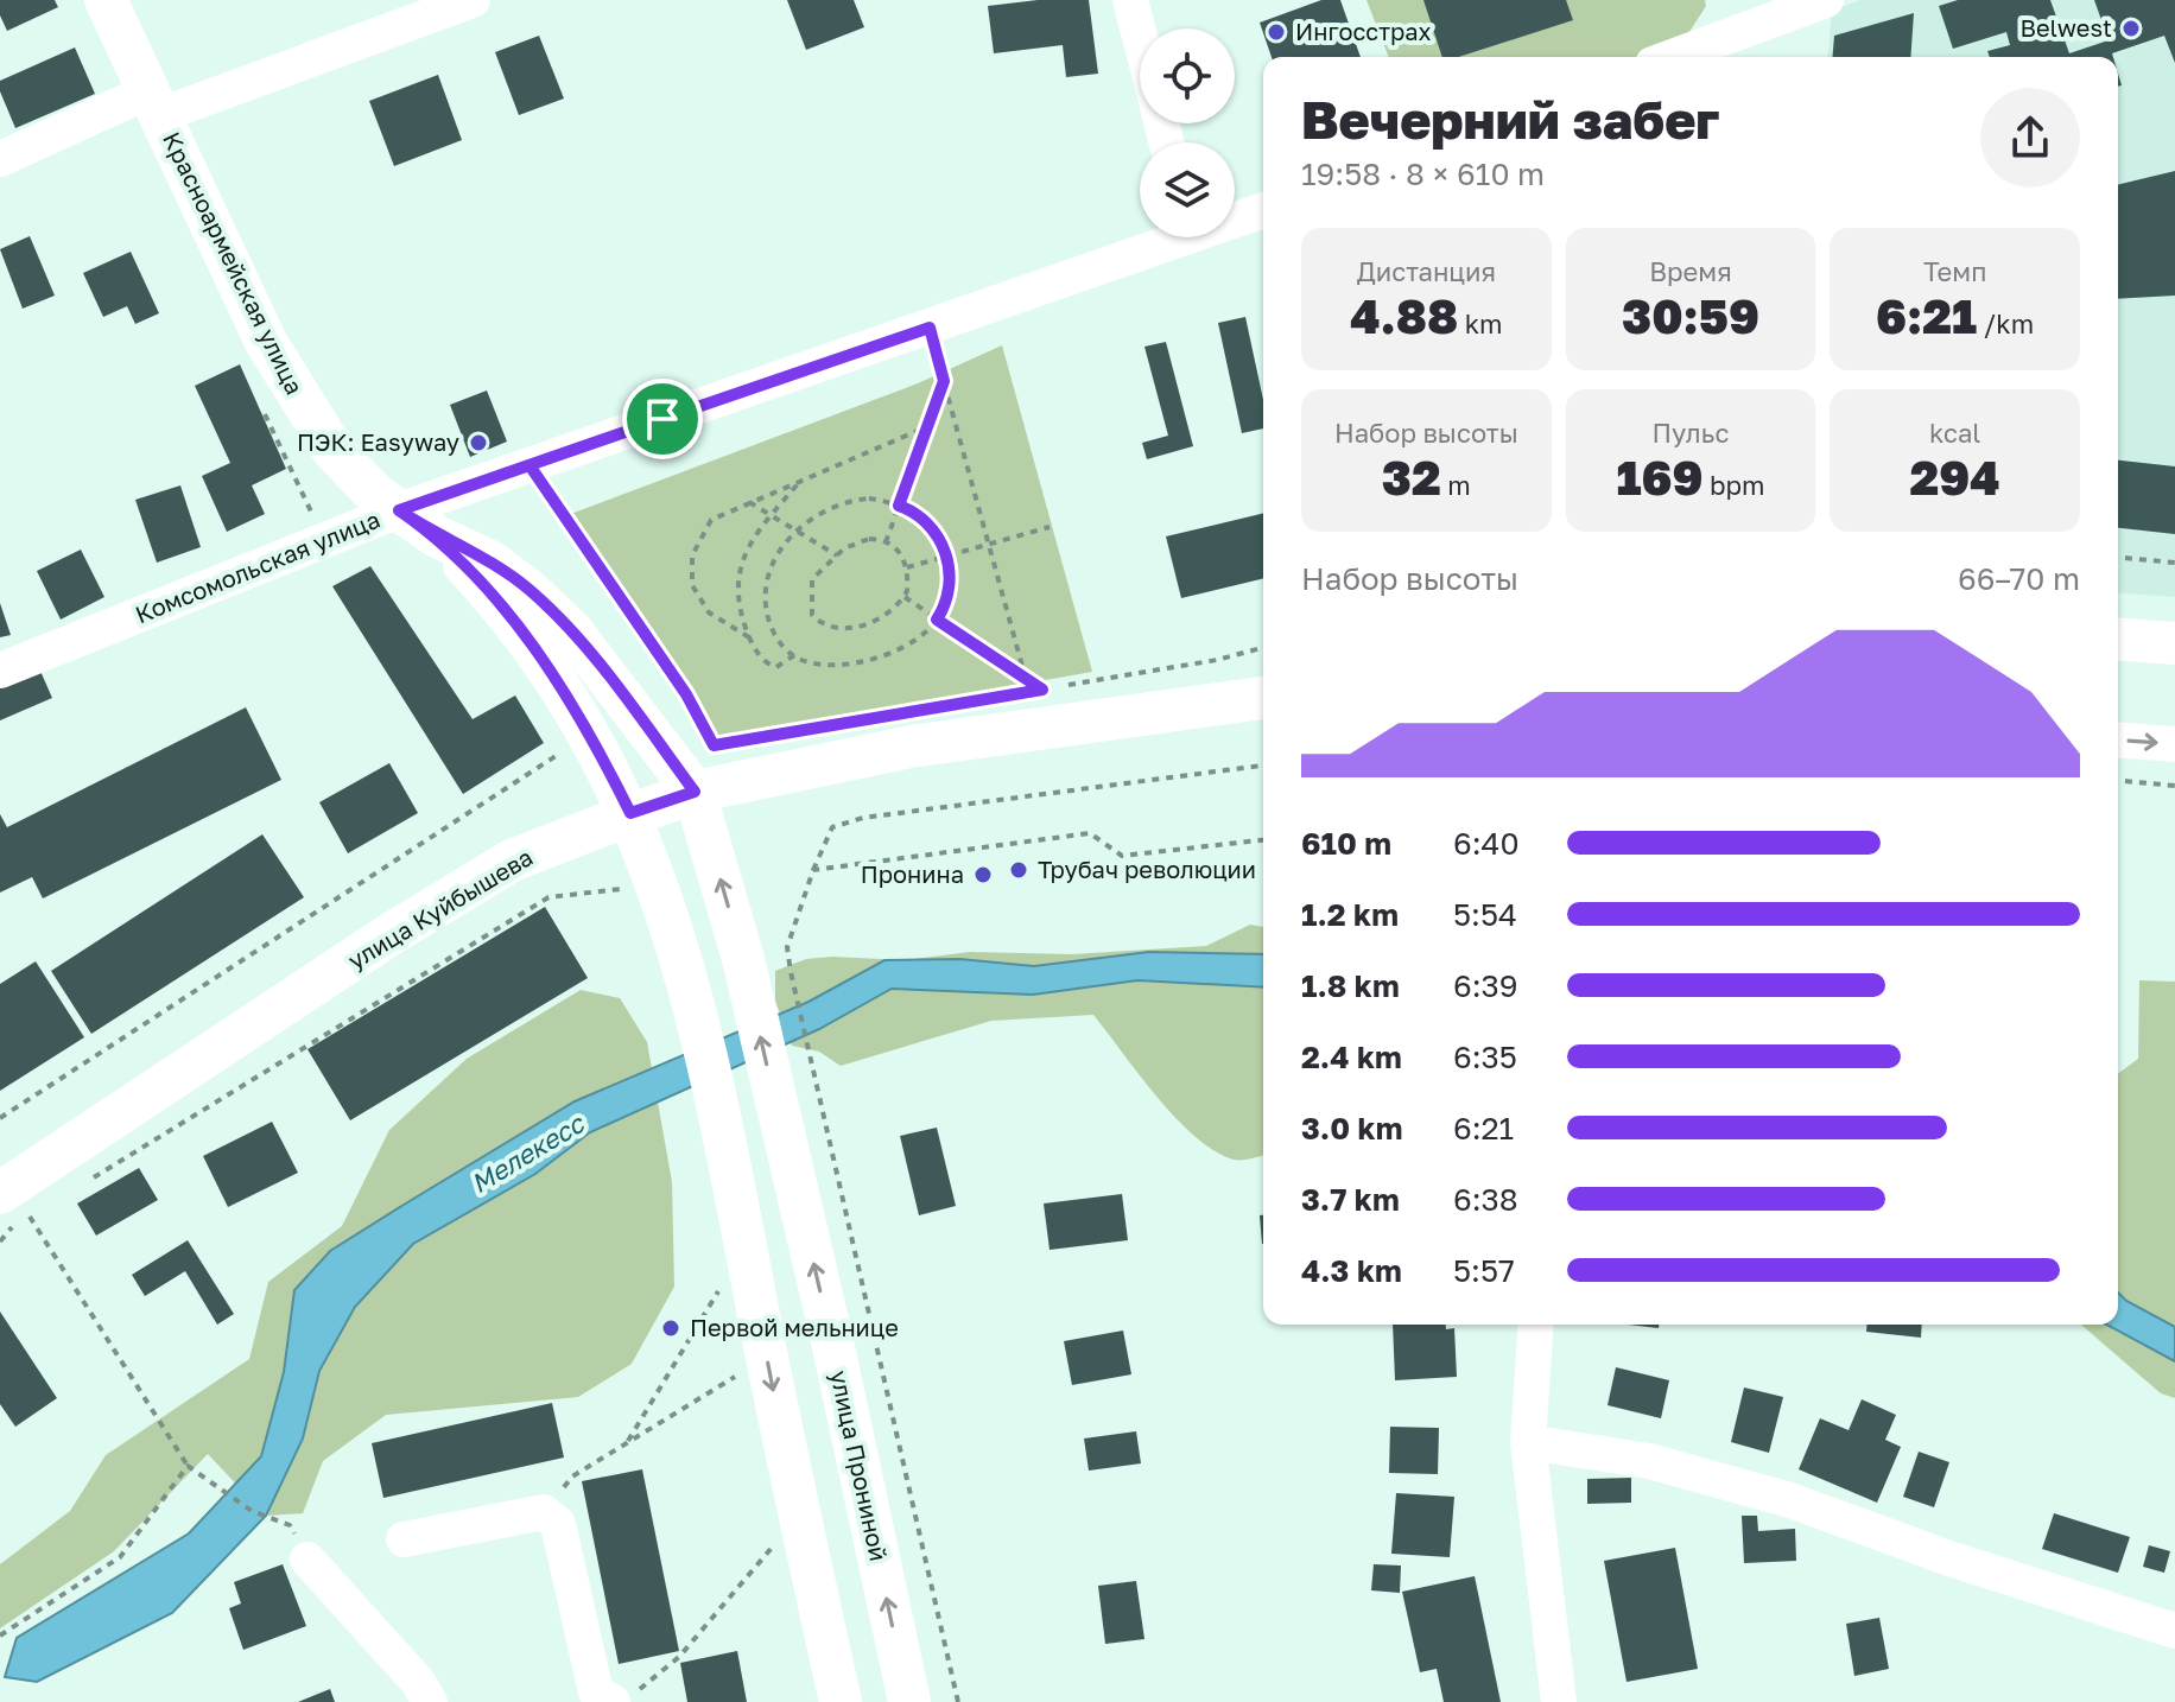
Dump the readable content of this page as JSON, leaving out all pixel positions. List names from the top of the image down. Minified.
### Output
{"streets":{"main road":["Красноармейская улица","улица Куйбышева","улица Прониной"],"street":["Комсомольская улица"]},"crossings":[["Красноармейская улица","Комсомольская улица"],["Красноармейская улица","улица Куйбышева"],["Красноармейская улица","улица Прониной"],["улица Куйбышева","улица Прониной"]],"one_way":["Красноармейская улица","улица Прониной"],"water":["Мелекесс"],"places":["Belwest","Ингосстрах","ПЭК: Easyway","Трубач революции","Пронина","Первой мельнице"],"page":{"heading":["Вечерний забег","19:58 · 8 × 610 m"],"stats":[["Дистанция","4.88 km"],["Время","30:59"],["Темп","6:21 /km"],["Набор высоты","32 m"],["Пульс","169 bpm"],["kcal","294"]],"chart":["Набор высоты","66–70 m"],"list":[{"name":"610 m","note":"6:40"},{"name":"1.2 km","note":"5:54"},{"name":"1.8 km","note":"6:39"},{"name":"2.4 km","note":"6:35"},{"name":"3.0 km","note":"6:21"},{"name":"3.7 km","note":"6:38"},{"name":"4.3 km","note":"5:57"}]}}
